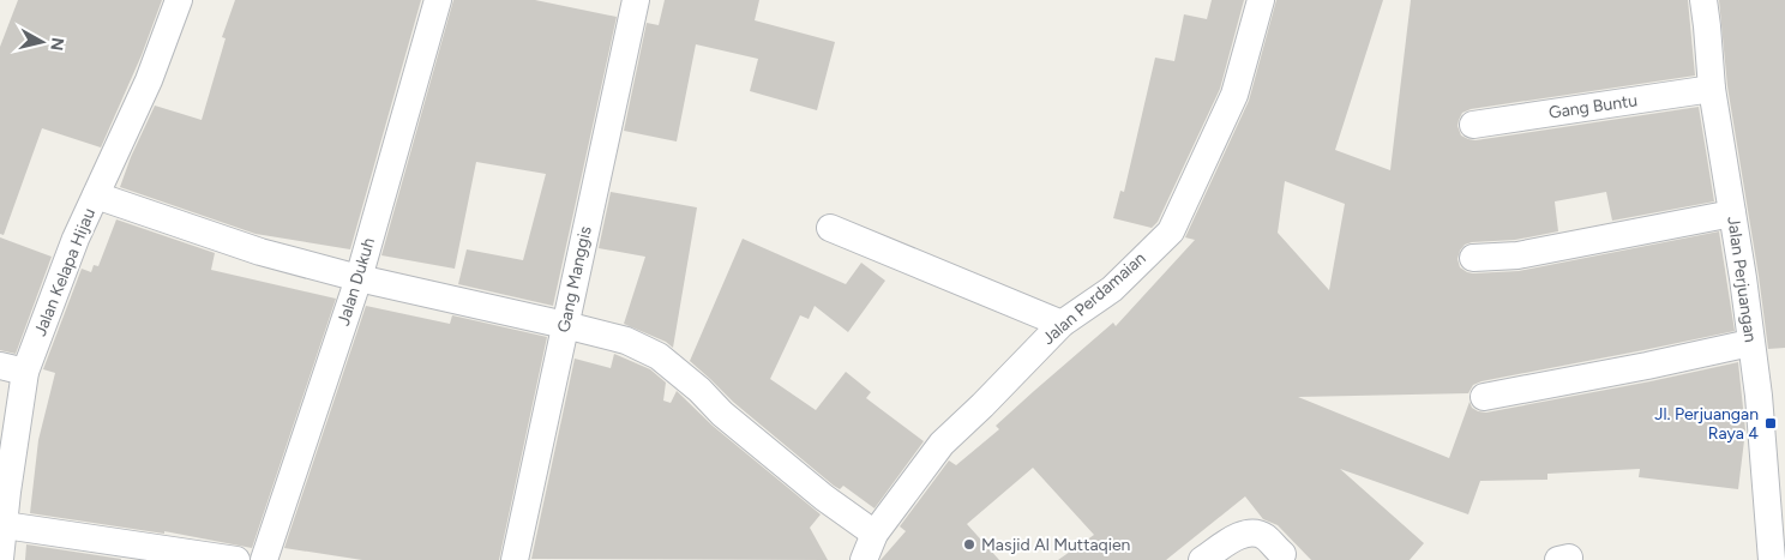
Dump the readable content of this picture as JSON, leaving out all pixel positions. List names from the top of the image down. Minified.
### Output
{"streets":{"street":["Gang Buntu","Jalan Kelapa Hijau","Gang Manggis","Jalan Perjuangan","Jalan Dukuh","Jalan Perdamaian"]},"crossings":[["Gang Buntu","Jalan Perjuangan"]],"places":{"transit":["Jl. Perjuangan Raya 4"],"other":["Masjid Al Muttaqien"]},"north":"right"}
